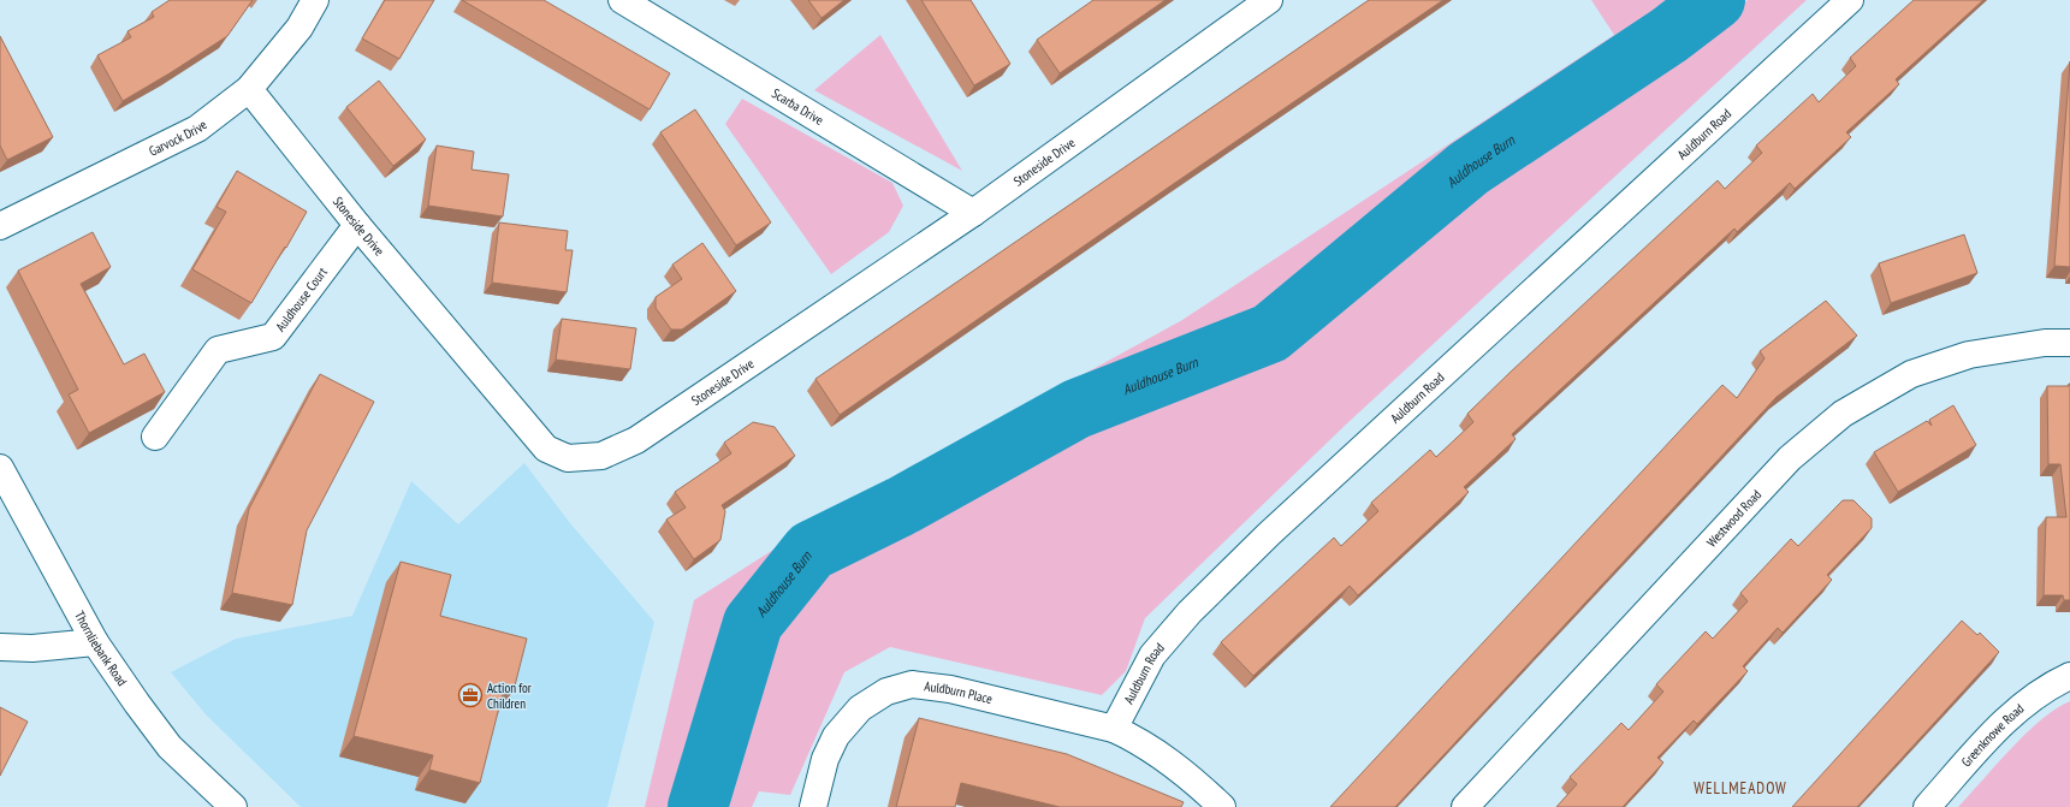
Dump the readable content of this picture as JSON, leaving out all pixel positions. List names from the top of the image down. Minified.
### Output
{"streets":{"street":["Scarba Drive","Auldburn Road","Garvock Drive","Stoneside Drive","Auldhouse Court","Westwood Road","Thornliebank Road","Auldburn Place","Greenknowe Road"]},"crossings":[["Scarba Drive","Stoneside Drive"],["Auldburn Road","Auldburn Place"],["Garvock Drive","Stoneside Drive"],["Stoneside Drive","Auldhouse Court"]],"districts":["WELLMEADOW"],"water":["Auldhouse Burn"],"places":{"office":["Action for Children"]}}
